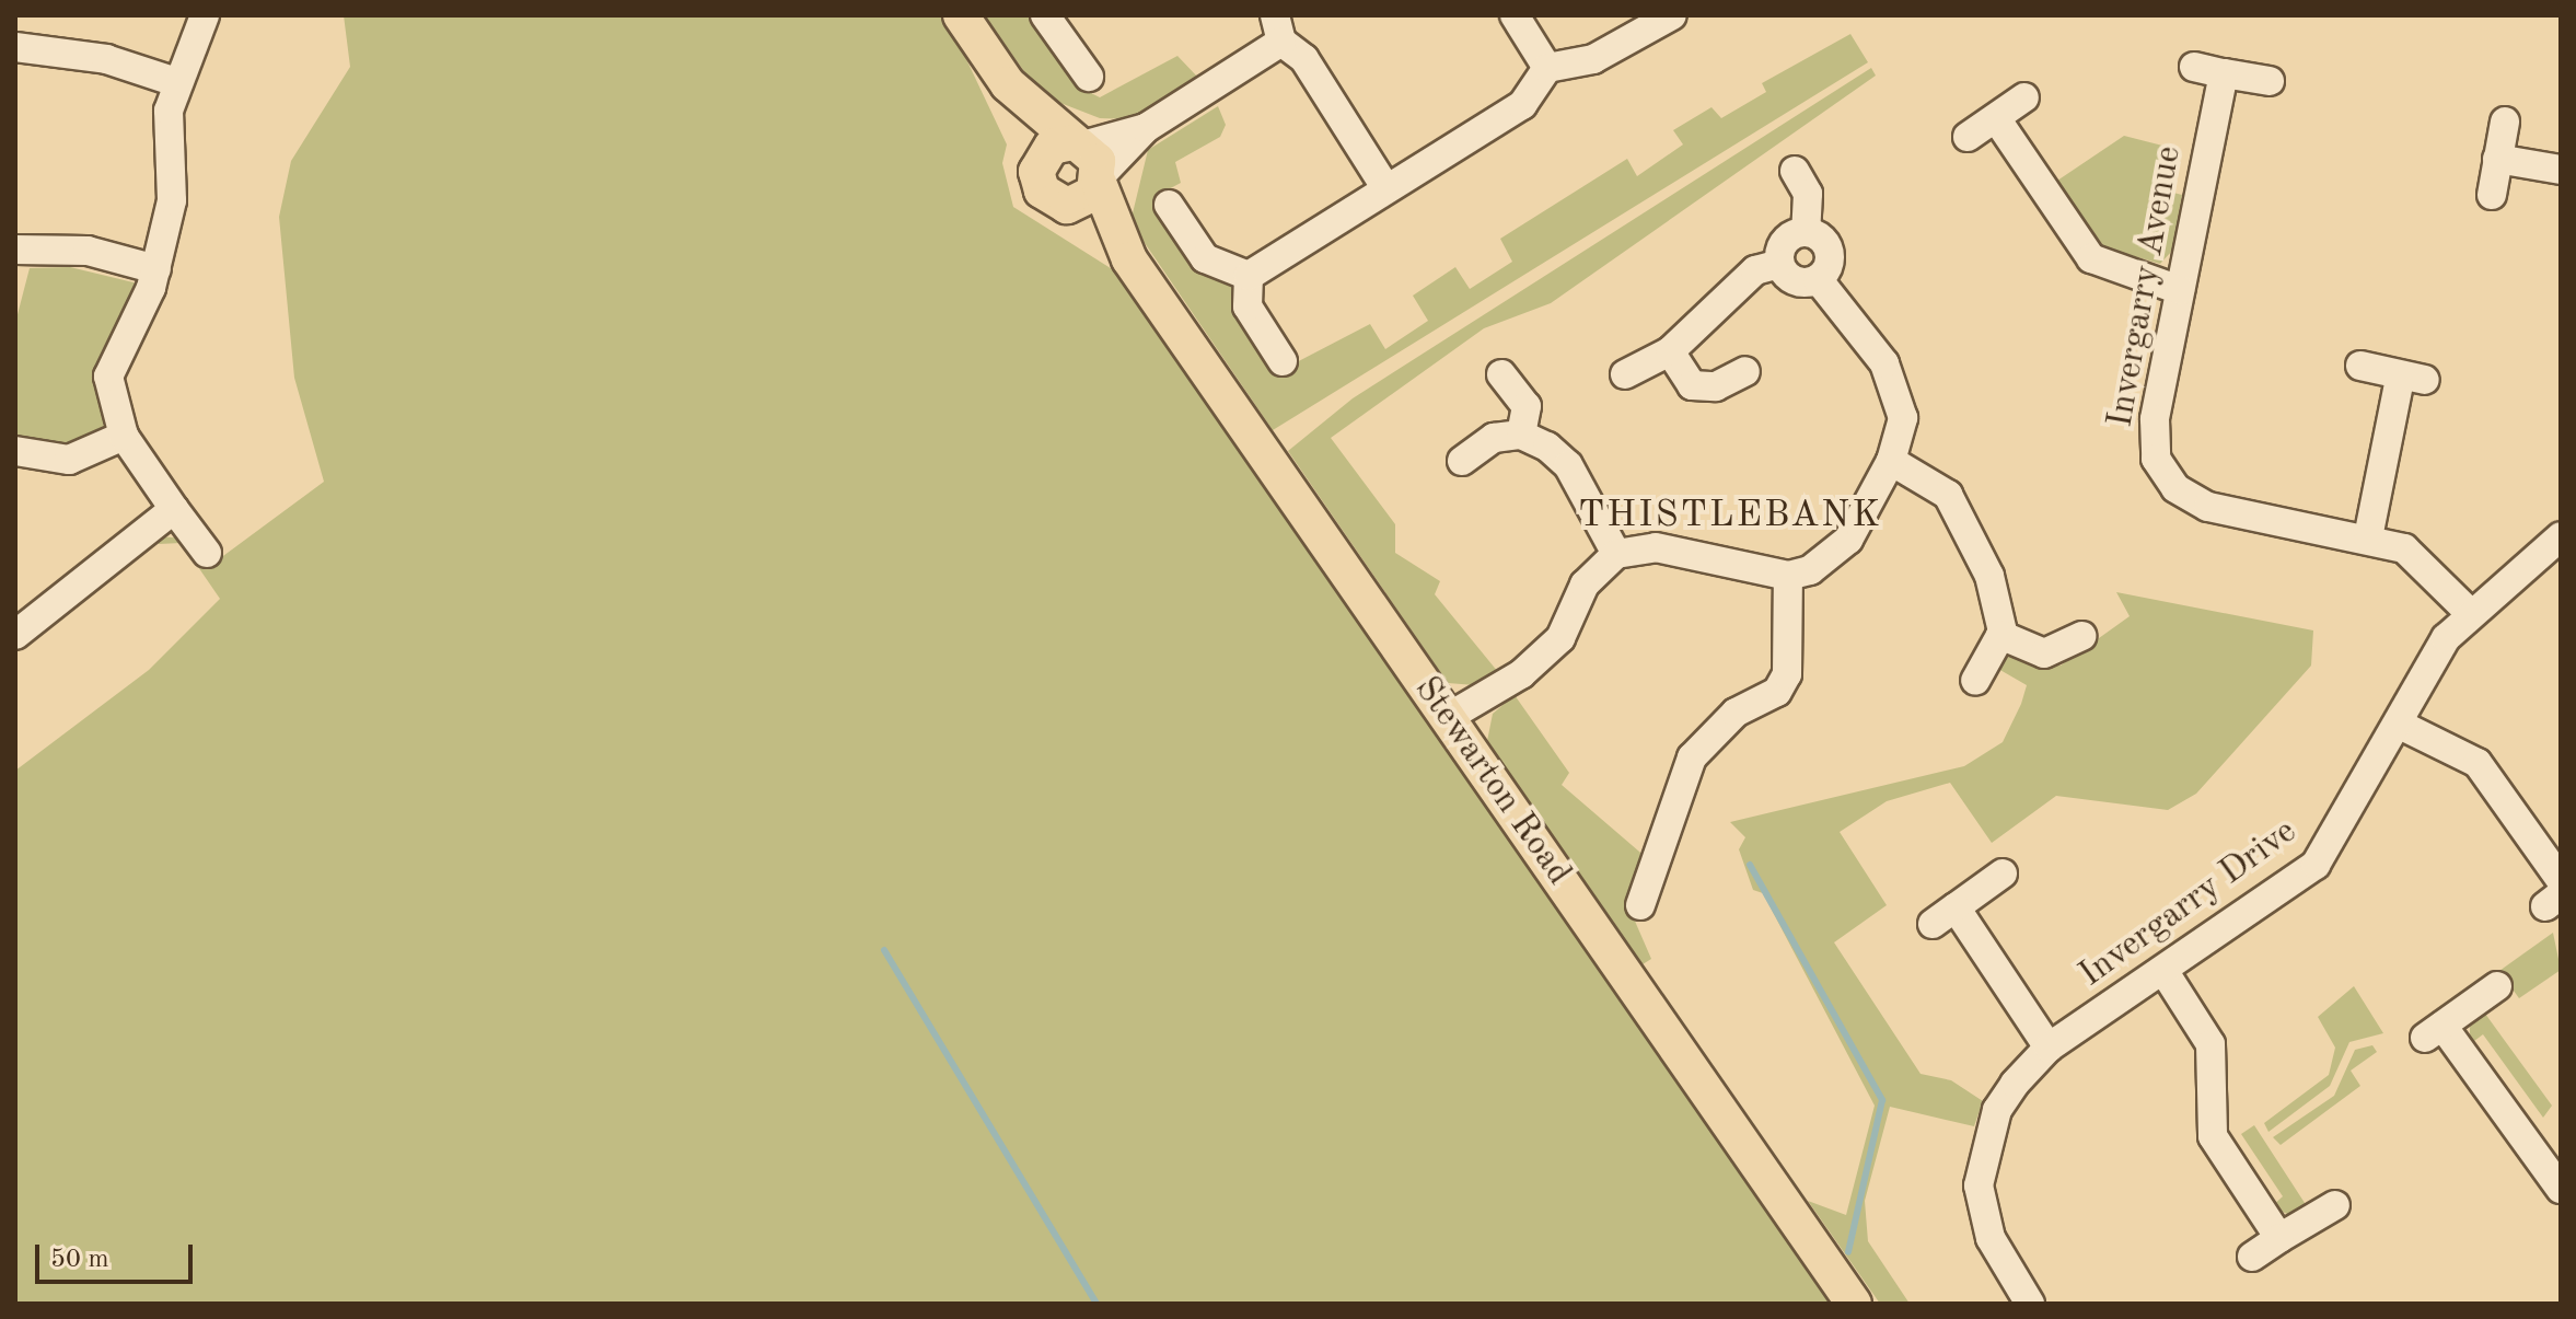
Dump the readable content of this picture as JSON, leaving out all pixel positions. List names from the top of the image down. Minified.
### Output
{"streets":{"main road":["Stewarton Road"],"street":["Invergarry Avenue","Invergarry Drive"]},"crossings":[["Invergarry Avenue","Invergarry Drive"]],"districts":["THISTLEBANK"],"scale_bar":"50 m"}
